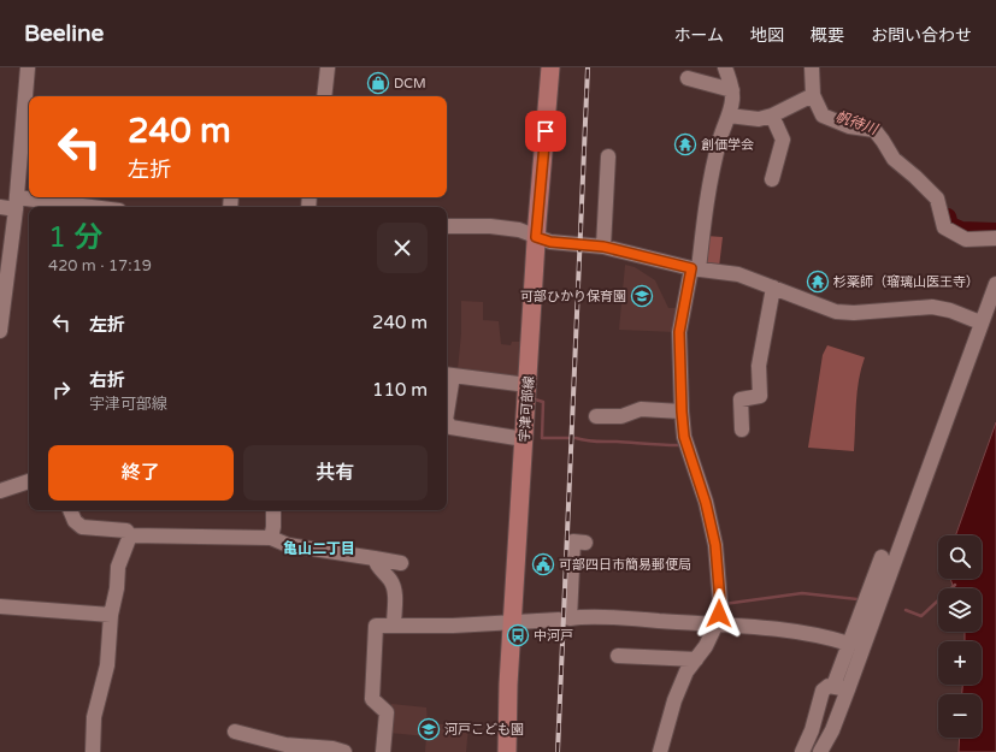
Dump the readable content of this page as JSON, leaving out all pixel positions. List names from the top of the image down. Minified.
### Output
{"streets":{"main road":["宇津可部線"]},"districts":["亀山二丁目"],"water":["帆待川"],"places":{"shop":["DCM"],"temple":["創価学会","杉薬師（瑠璃山医王寺）"],"school or university":["可部ひかり保育園","河戸こども園"],"public building":["可部四日市簡易郵便局"],"bus stop":["中河戸"]},"page":{"header":"Beeline","nav":["ホーム","地図","概要","お問い合わせ"],"turn":["240 m","左折"],"heading":["1 分","420 m · 17:19"],"list":[{"name":"左折","value":"240 m"},{"name":"右折","note":"宇津可部線","value":"110 m"}],"buttons":["終了","共有"],"map_buttons":["+","−"]}}
